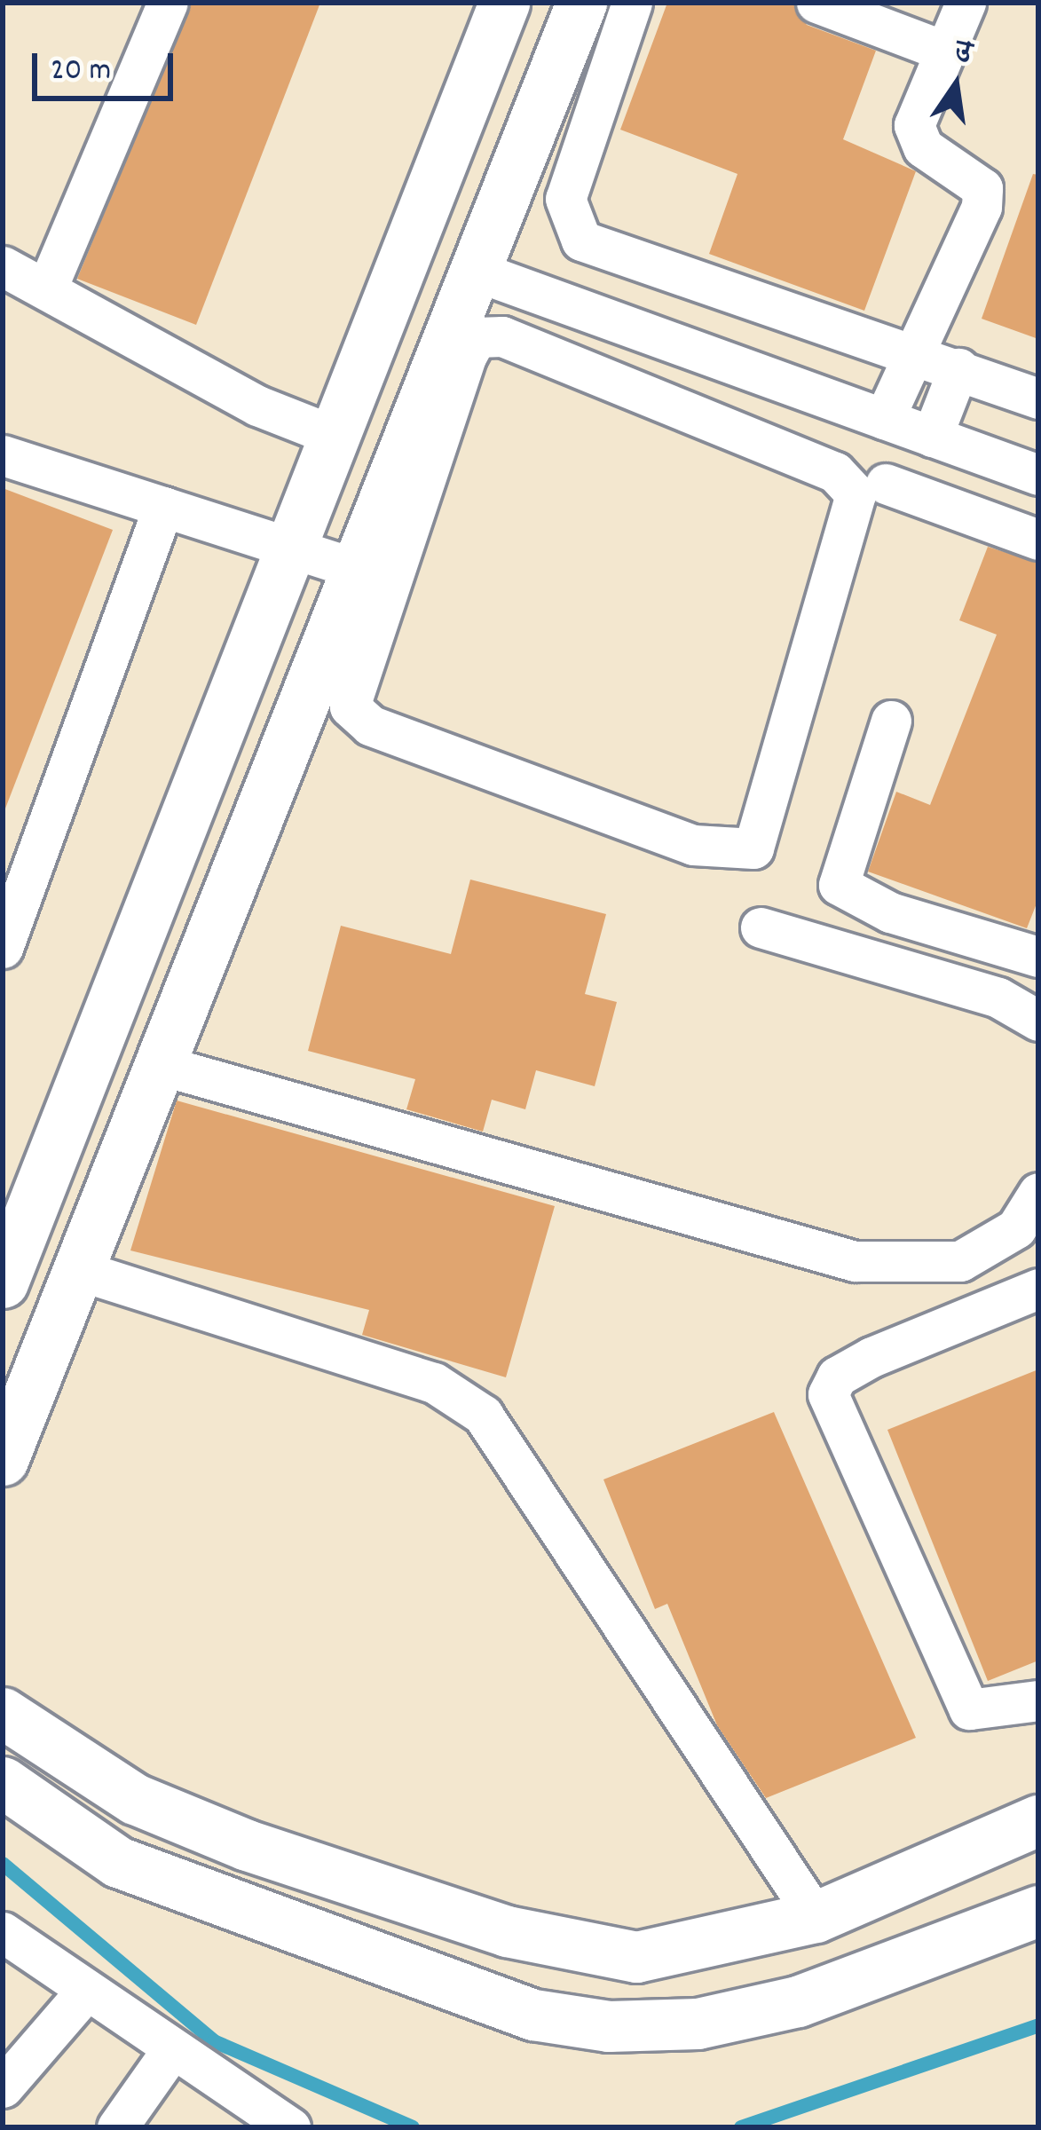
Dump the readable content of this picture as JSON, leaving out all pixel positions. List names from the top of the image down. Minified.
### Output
{"scale_bar":"20 m","north":"top"}
